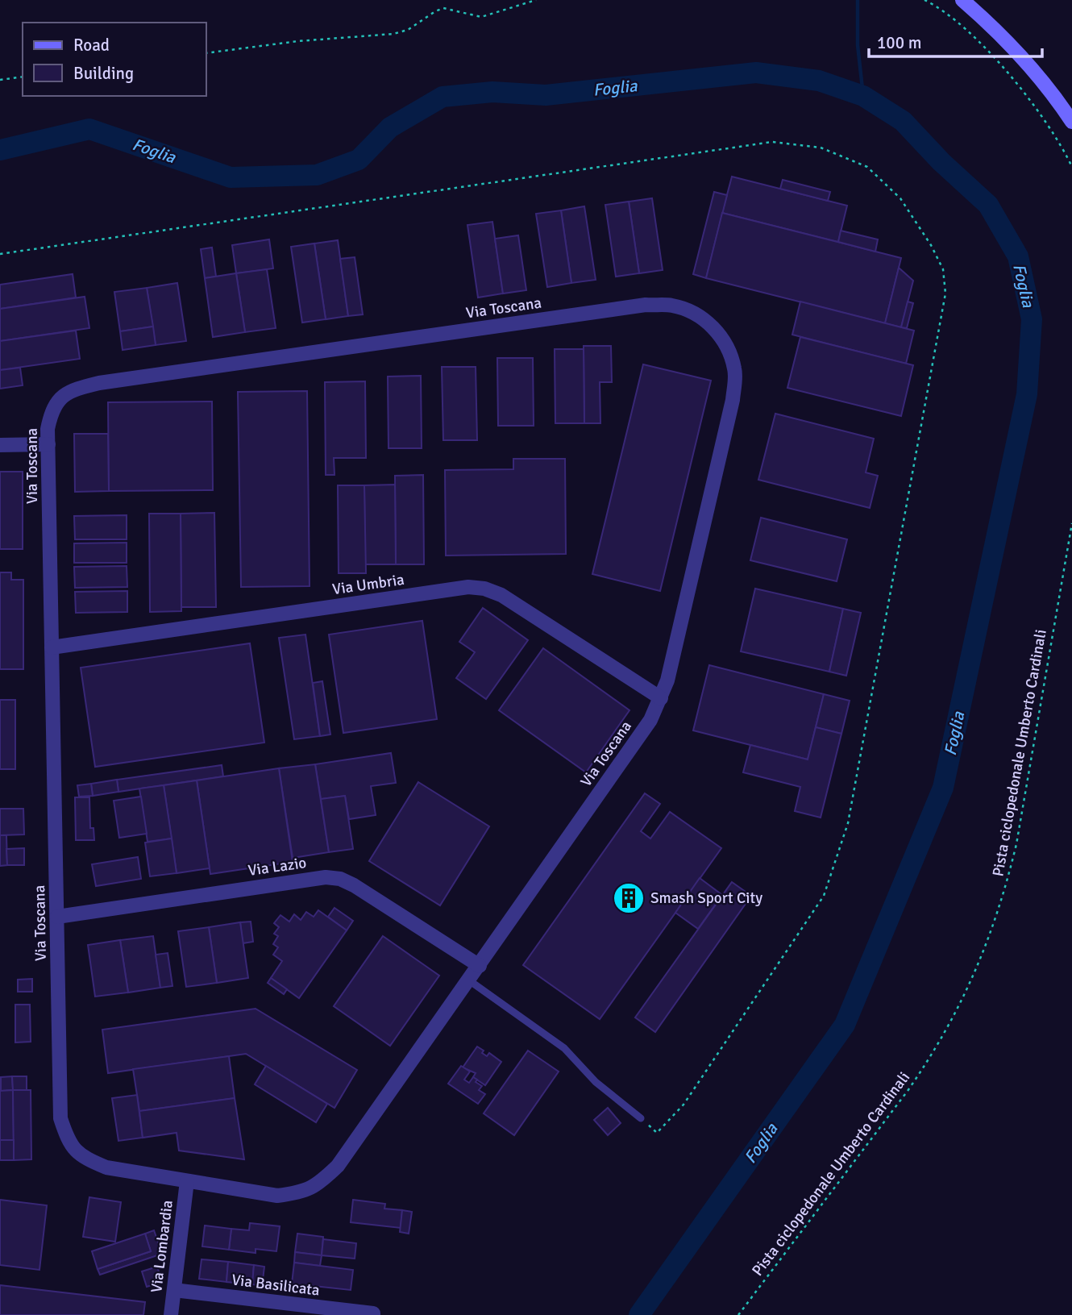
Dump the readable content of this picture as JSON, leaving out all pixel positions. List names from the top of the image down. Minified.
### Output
{"streets":{"street":["Via Toscana","Via Umbria","Via Lazio","Via Lombardia","Via Basilicata"],"path":["Pista ciclopedonale Umberto Cardinali"]},"crossings":[["Via Toscana","Via Umbria"],["Via Toscana","Via Lazio"],["Via Toscana","Via Lombardia"],["Via Lombardia","Via Basilicata"]],"water":["Foglia"],"places":{"building":["Smash Sport City"]},"legend":["Road","Building"],"scale_bar":"100 m"}
